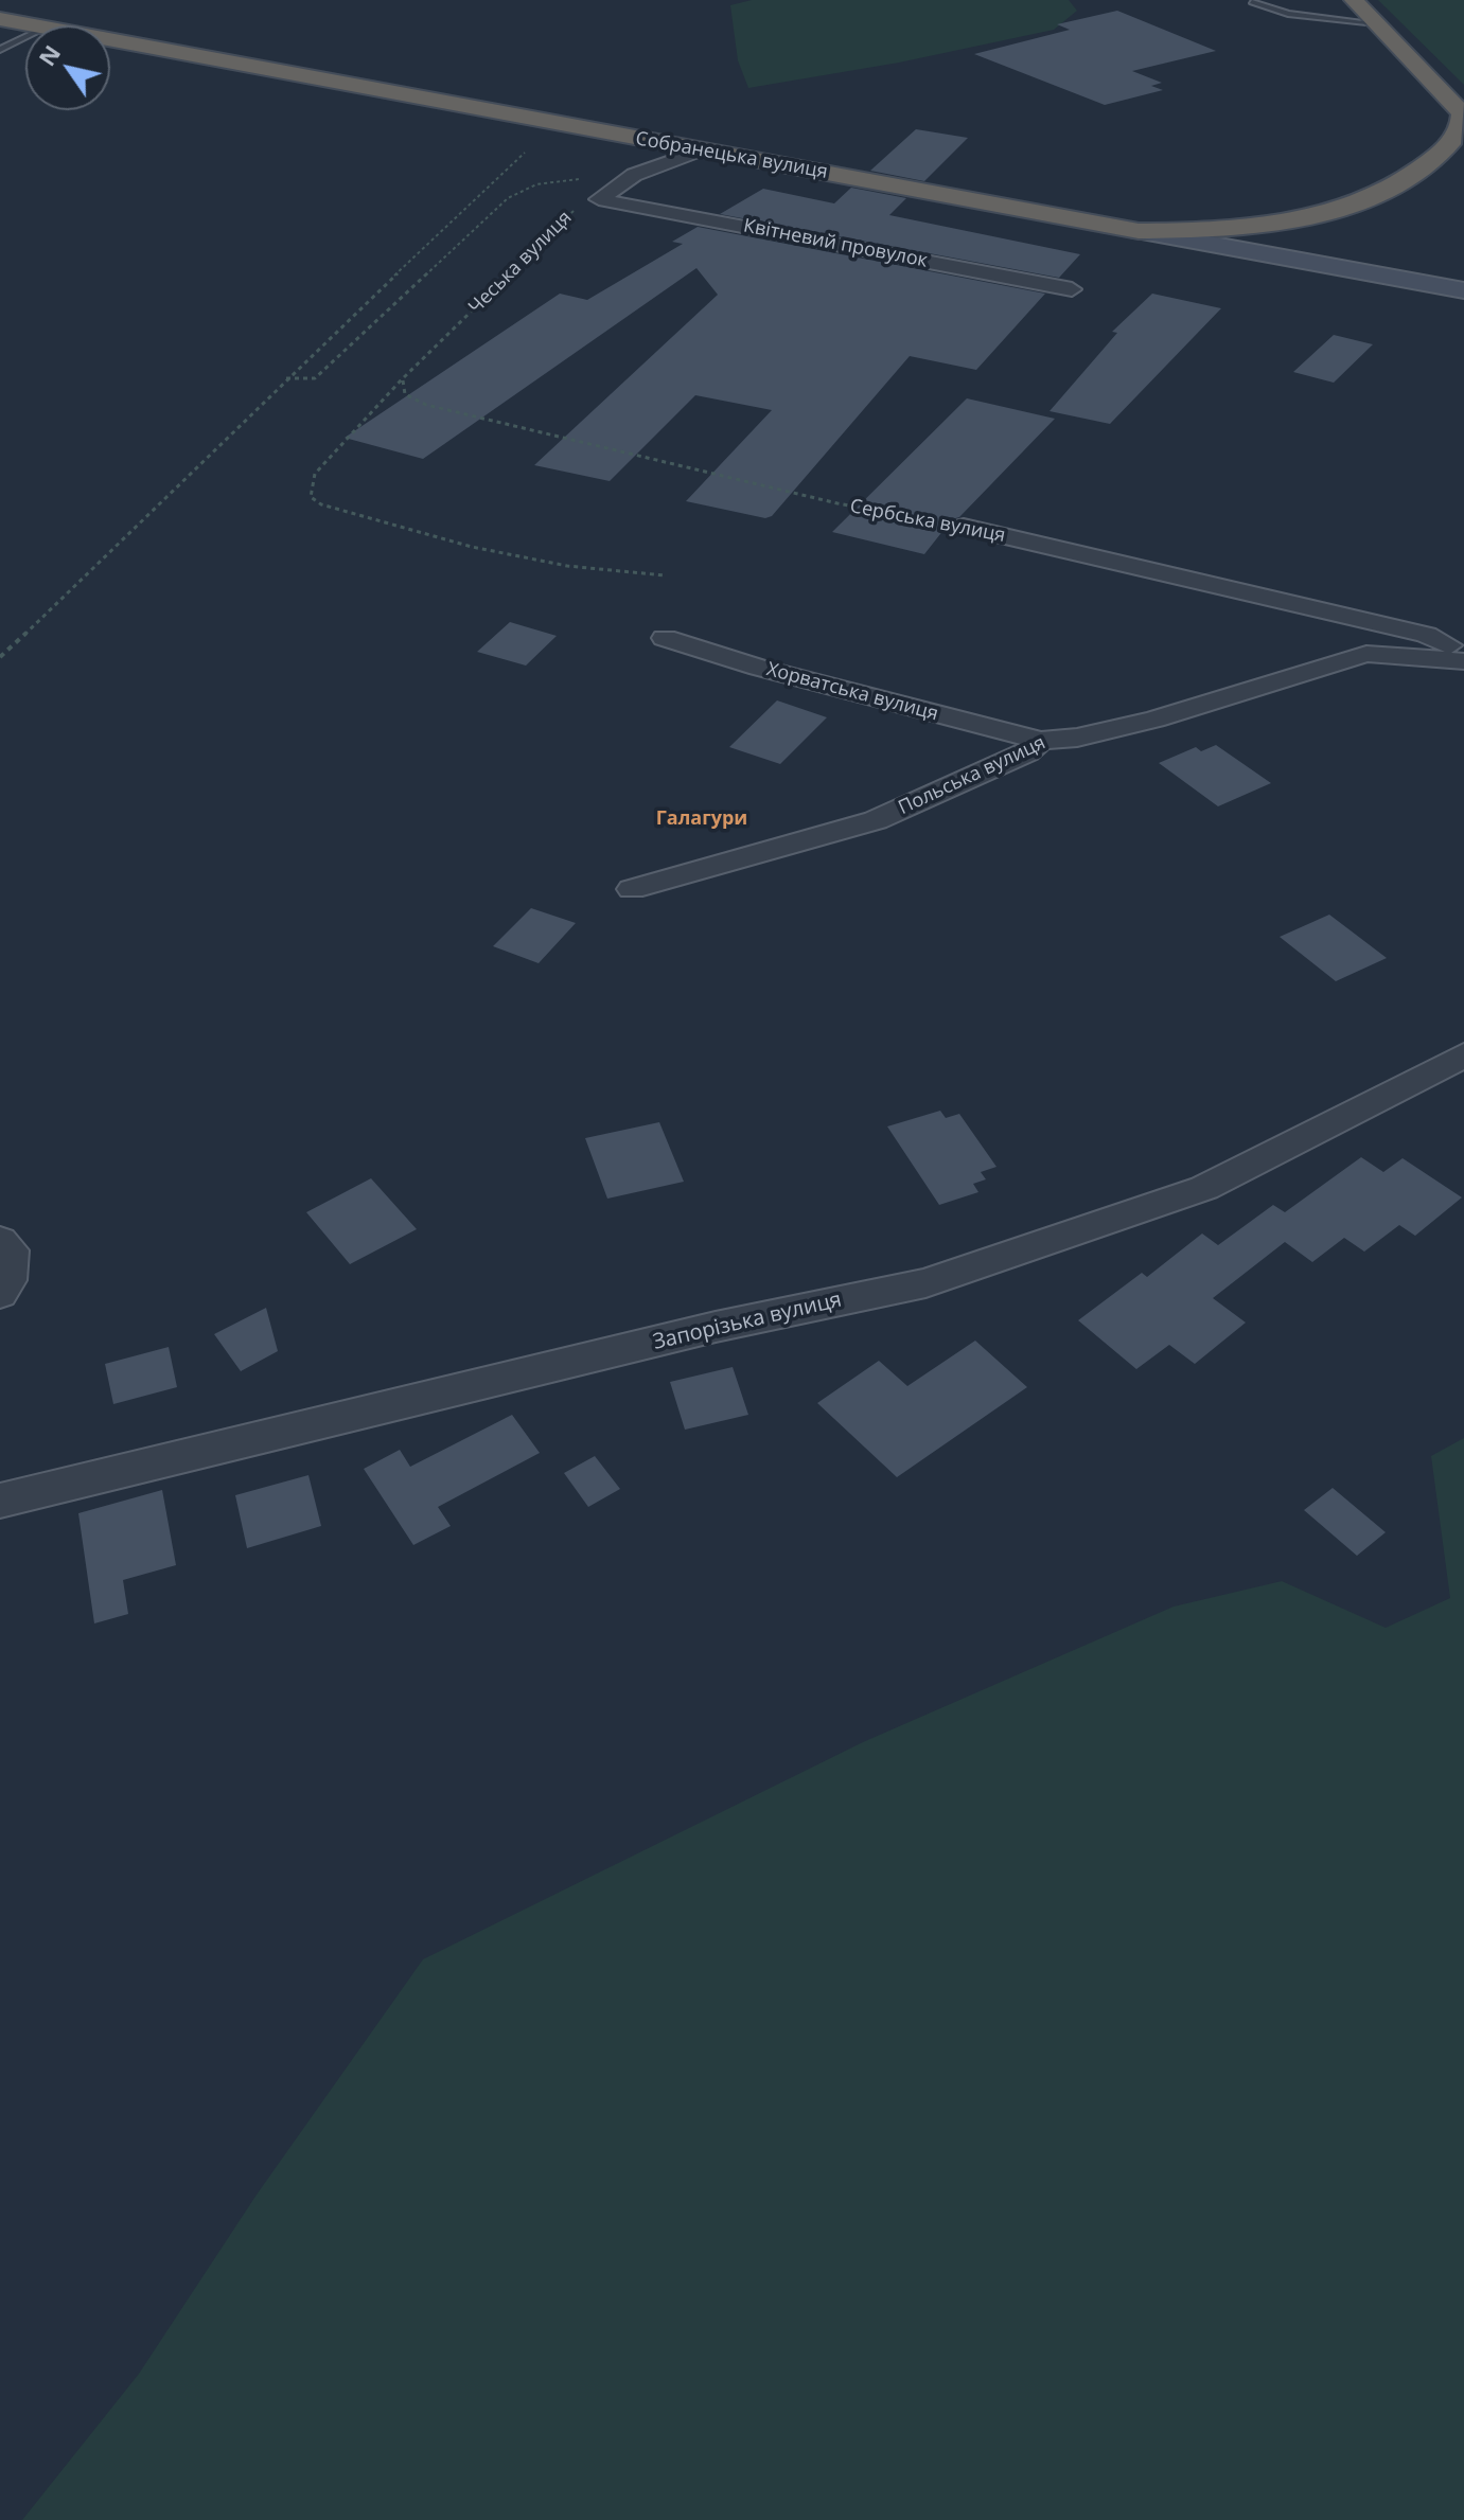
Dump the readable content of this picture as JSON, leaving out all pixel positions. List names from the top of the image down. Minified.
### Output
{"streets":{"highway":["Собранецька вулиця"],"street":["Квітневий провулок","Сербська вулиця","Хорватська вулиця","Польська вулиця","Запорізька вулиця"],"path":["Чеська вулиця"]},"crossings":[["Квітневий провулок","Чеська вулиця"],["Чеська вулиця","Сербська вулиця"],["Хорватська вулиця","Польська вулиця"]],"districts":["Галагури"],"north":"top left"}
